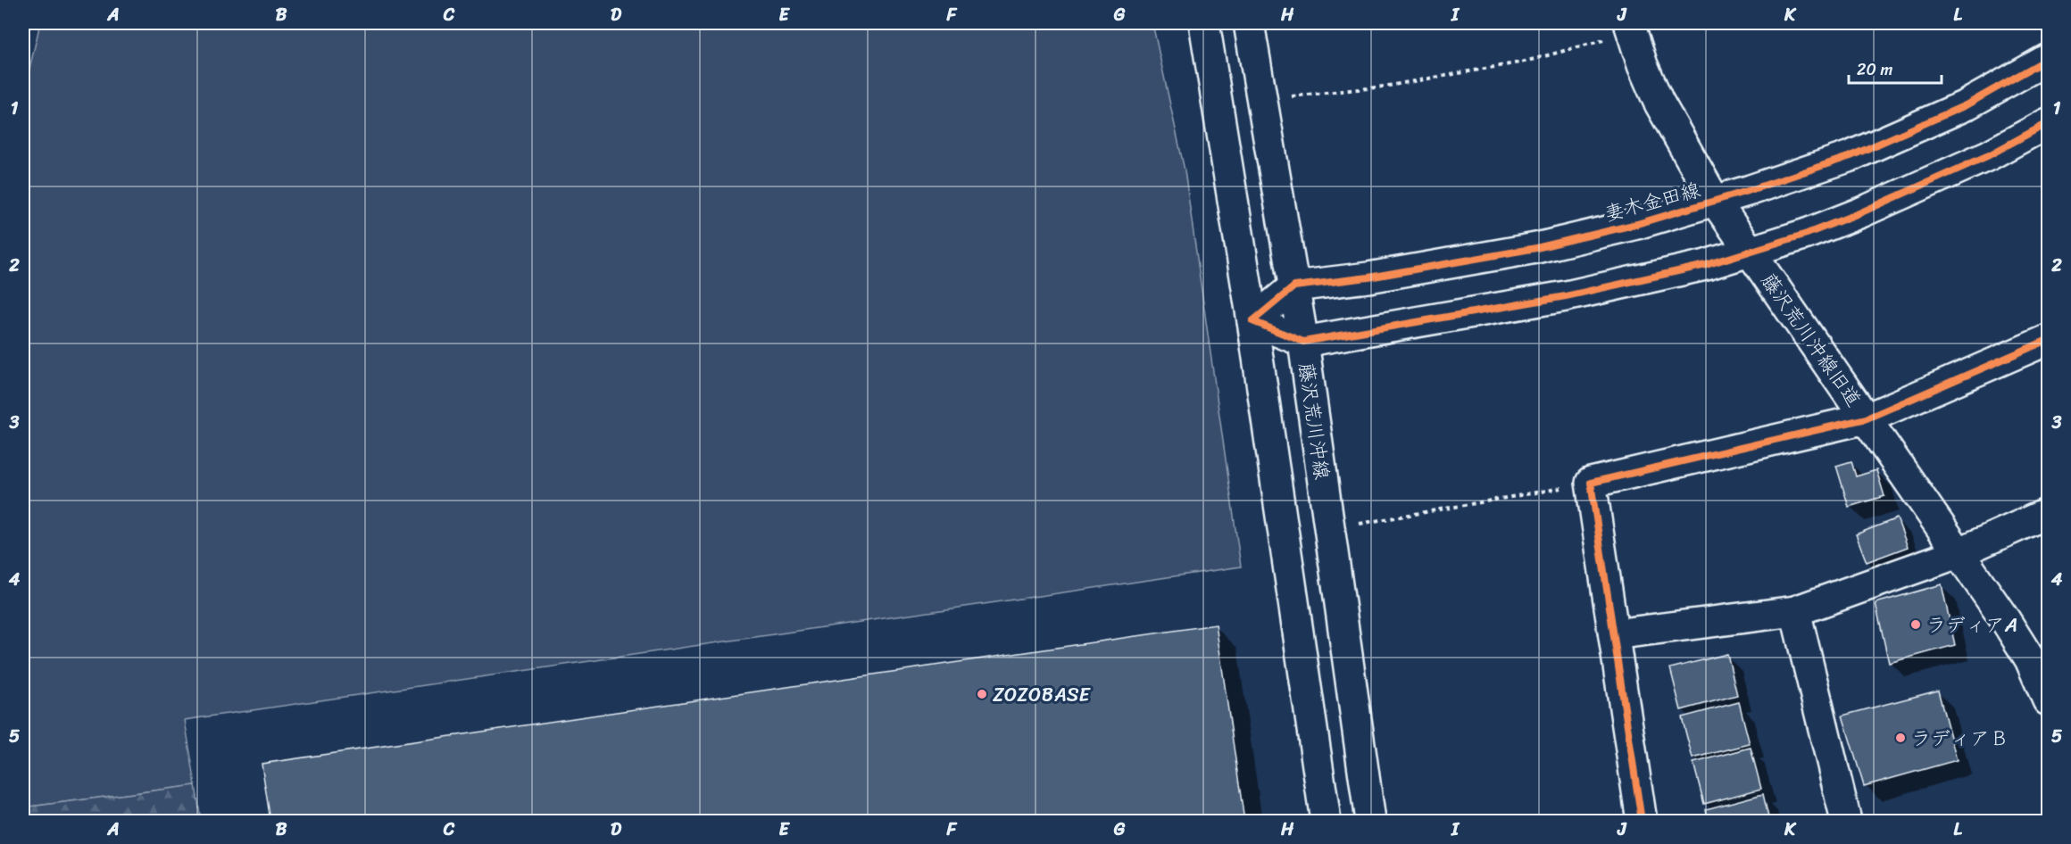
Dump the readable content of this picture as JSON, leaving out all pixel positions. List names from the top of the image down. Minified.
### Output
{"streets":{"street":["妻木金田線","藤沢荒川沖線旧道","藤沢荒川沖線"]},"crossings":[["妻木金田線","藤沢荒川沖線旧道"],["妻木金田線","藤沢荒川沖線"]],"places":["ラディアA","ZOZOBASE","ラディアＢ"],"scale_bar":"20 m","grid":{"columns":["A","B","C","D","E","F","G","H","I","J","K","L"],"rows":["1","2","3","4","5"]}}
